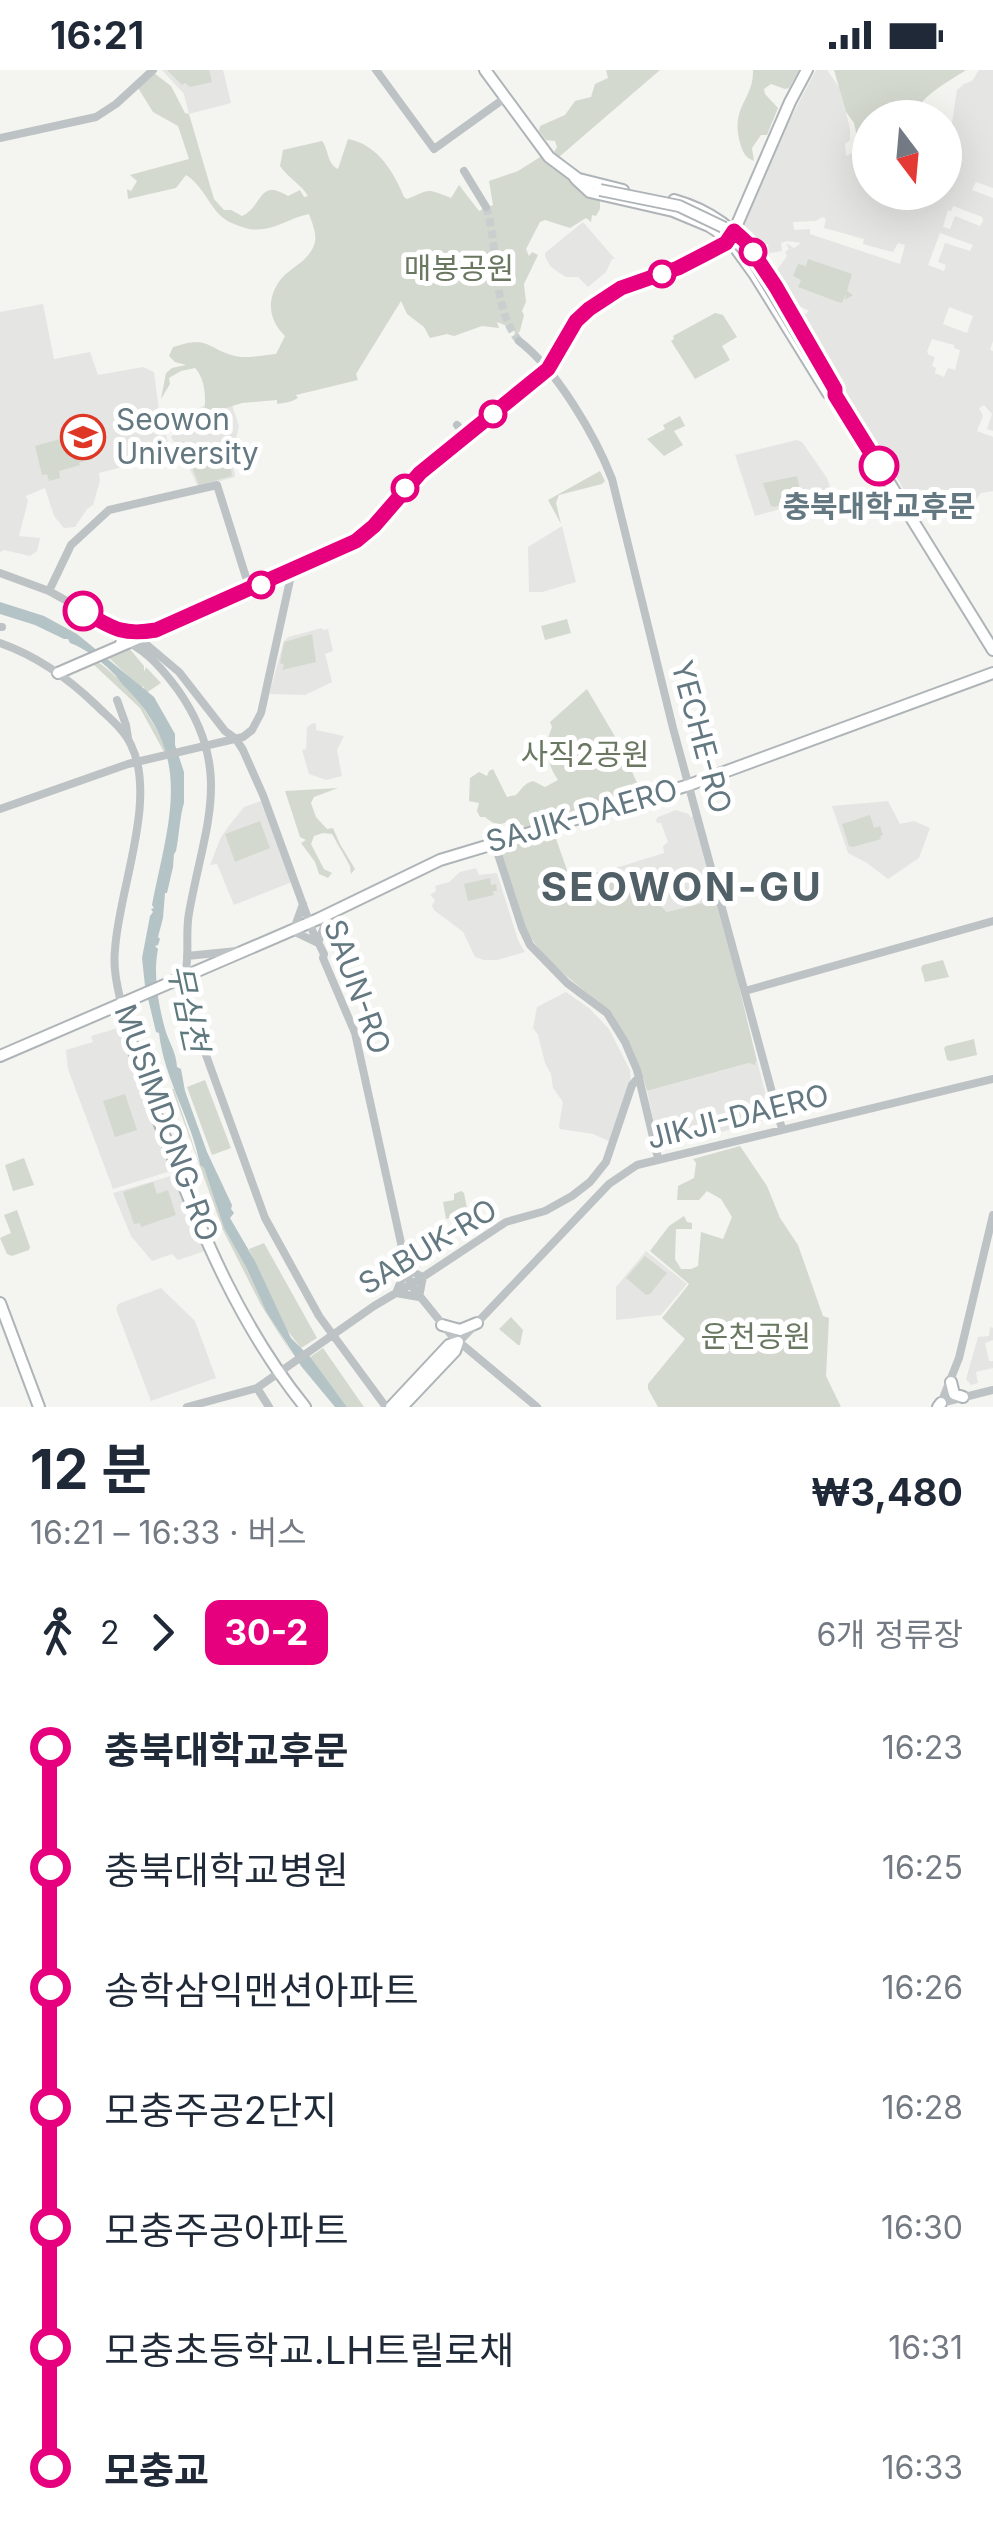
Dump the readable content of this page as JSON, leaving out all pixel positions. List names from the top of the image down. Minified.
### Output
{"streets":{"main road":["SAJIK-DAERO","MUSIMDONG-RO"],"street":["YECHE-RO","SAUN-RO","JIKJI-DAERO","SABUK-RO"]},"crossings":[["YECHE-RO","SAJIK-DAERO"],["YECHE-RO","JIKJI-DAERO"],["SAJIK-DAERO","SAUN-RO"],["SAUN-RO","JIKJI-DAERO"],["SAUN-RO","SABUK-RO"],["MUSIMDONG-RO","SABUK-RO"]],"districts":["SEOWON-GU"],"water":["무심천"],"parks":["매봉공원","사직2공원","운천공원"],"places":{"school or university":["Seowon University"],"other":["충북대학교후문"]},"lines":["bus line 30-2"],"north":"bottom","page":{"status":"16:21","heading":["12 분","16:21 – 16:33 · 버스","₩3,480"],"legs":["2","30-2","6개 정류장"],"list":[{"name":"충북대학교후문","value":"16:23"},{"name":"충북대학교병원","value":"16:25"},{"name":"송학삼익맨션아파트","value":"16:26"},{"name":"모충주공2단지","value":"16:28"},{"name":"모충주공아파트","value":"16:30"},{"name":"모충초등학교.LH트릴로채","value":"16:31"},{"name":"모충교","value":"16:33"}]}}
